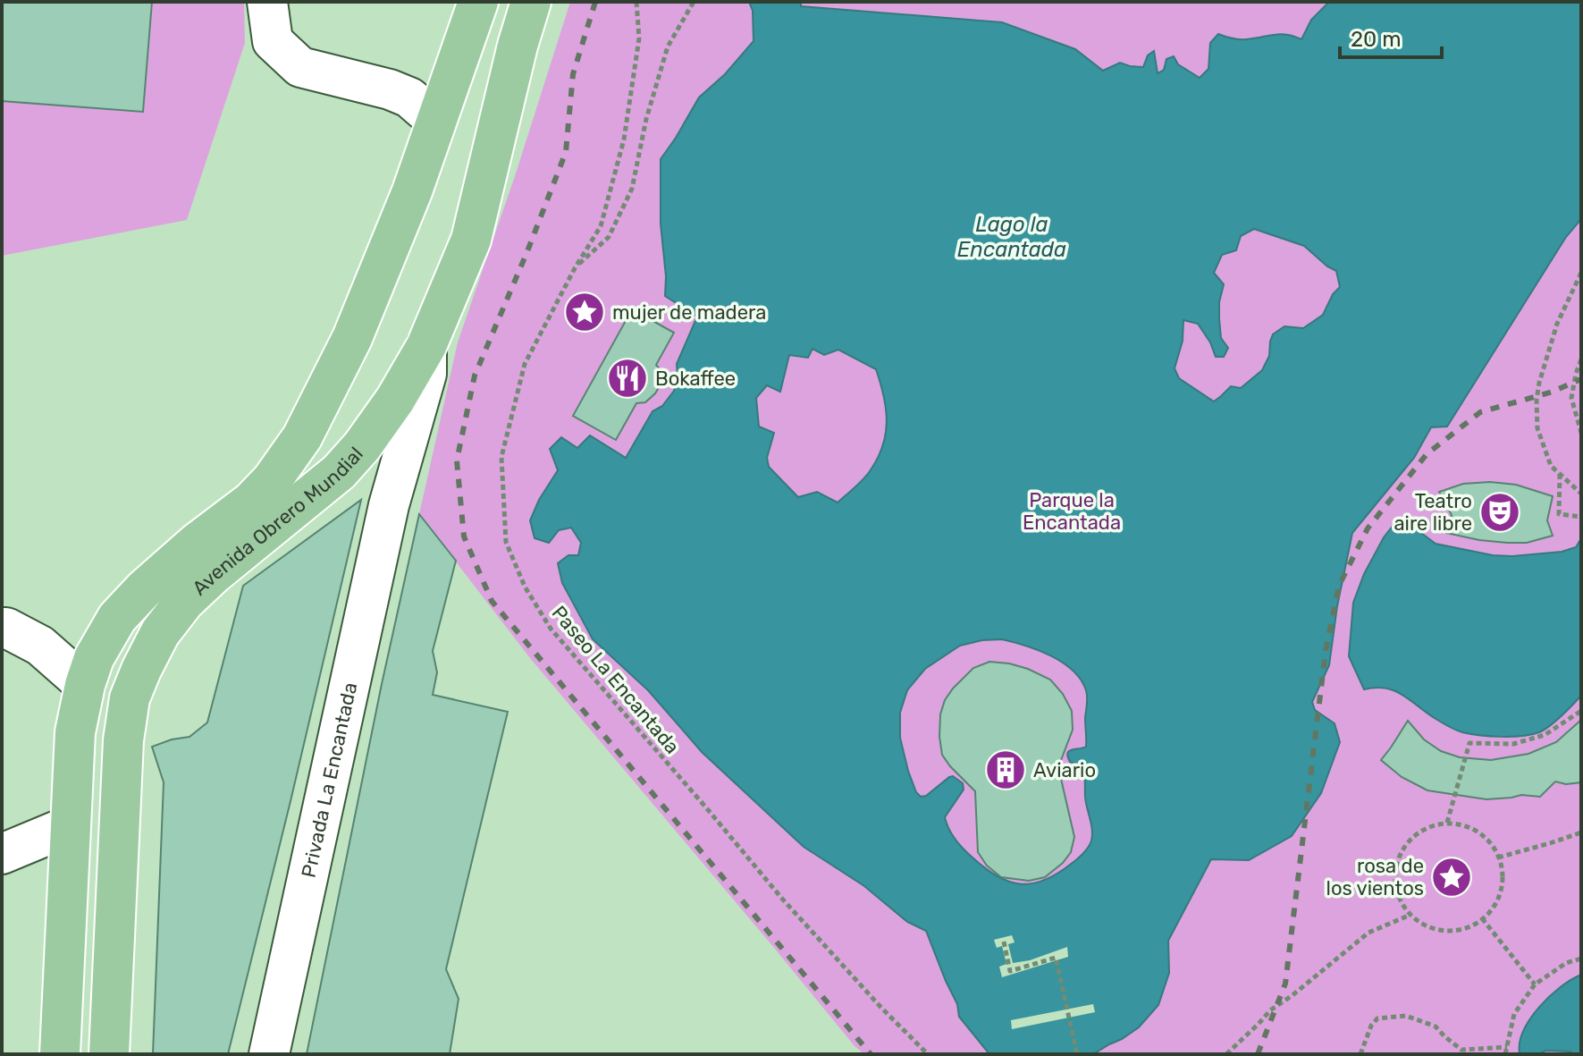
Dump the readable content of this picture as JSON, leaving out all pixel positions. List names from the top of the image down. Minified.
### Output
{"streets":{"main road":["Avenida Obrero Mundial"],"street":["Privada La Encantada"],"path":["Paseo La Encantada"]},"crossings":[["Avenida Obrero Mundial","Privada La Encantada"]],"water":["Lago la Encantada"],"parks":["Parque la Encantada"],"places":{"place":["mujer de madera","rosa de los vientos"],"restaurant":["Bokaffee"],"theatre":["Teatro aire libre"],"building":["Aviario"]},"scale_bar":"20 m"}
